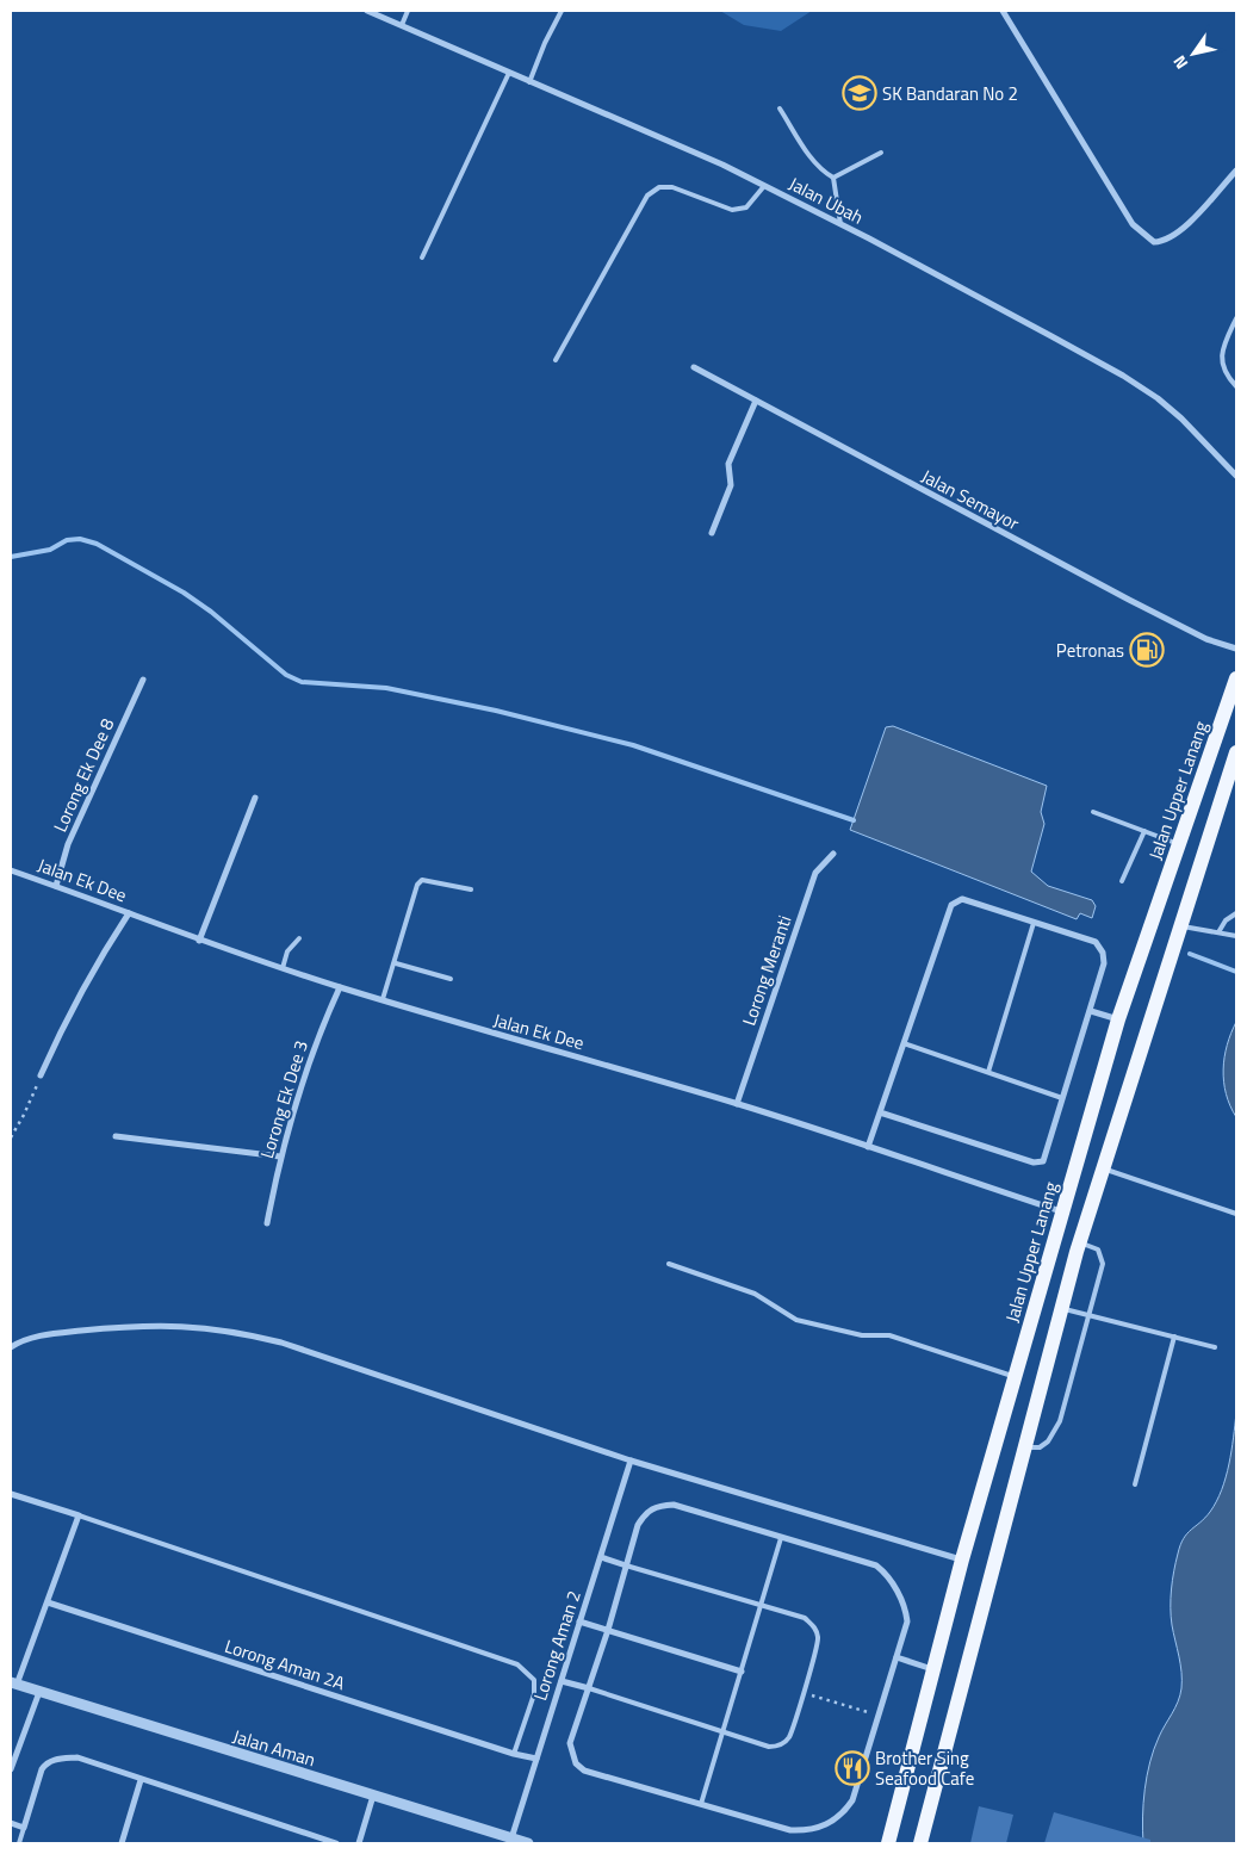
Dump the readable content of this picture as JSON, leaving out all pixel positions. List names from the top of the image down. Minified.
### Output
{"streets":{"main road":["Jalan Upper Lanang"],"street":["Jalan Ubah","Jalan Semayor","Lorong Ek Dee 8","Jalan Ek Dee","Lorong Meranti","Lorong Ek Dee 3","Lorong Aman 2","Lorong Aman 2A","Jalan Aman"]},"crossings":[["Lorong Ek Dee 8","Jalan Ek Dee"],["Jalan Upper Lanang","Jalan Ek Dee"],["Jalan Ek Dee","Lorong Meranti"],["Jalan Ek Dee","Lorong Ek Dee 3"],["Lorong Aman 2","Lorong Aman 2A"],["Lorong Aman 2","Jalan Aman"]],"places":{"school or university":["SK Bandaran No 2"],"fuel station":["Petronas"],"restaurant":["Brother Sing Seafood Cafe"]},"north":"bottom left"}
